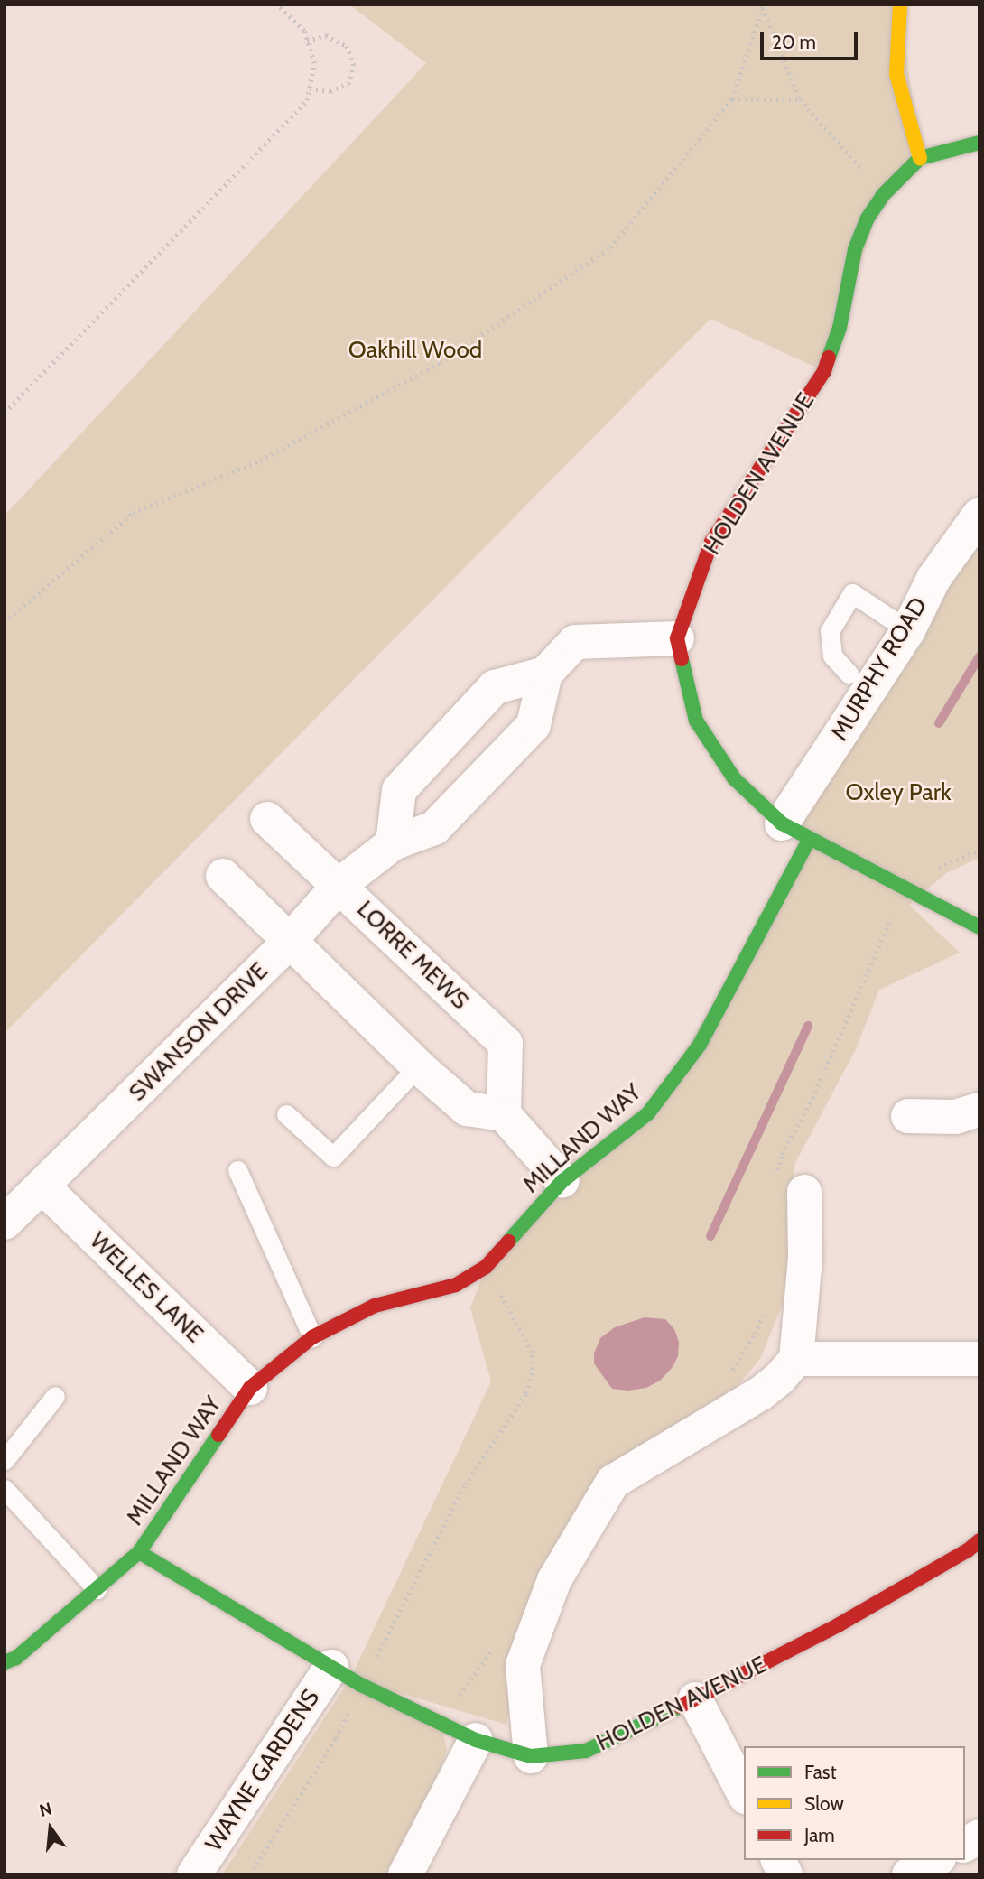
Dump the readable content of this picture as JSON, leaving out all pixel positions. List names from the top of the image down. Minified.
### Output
{"streets":{"street":["HOLDEN AVENUE","MURPHY ROAD","LORRE MEWS","SWANSON DRIVE","MILLAND WAY","WELLES LANE","WAYNE GARDENS"]},"crossings":[["HOLDEN AVENUE","MILLAND WAY"],["HOLDEN AVENUE","WAYNE GARDENS"],["MURPHY ROAD","MILLAND WAY"],["LORRE MEWS","SWANSON DRIVE"],["SWANSON DRIVE","WELLES LANE"],["MILLAND WAY","WELLES LANE"]],"parks":["Oakhill Wood","Oxley Park"],"legend":["Fast","Slow","Jam"],"scale_bar":"20 m","north":"top"}
